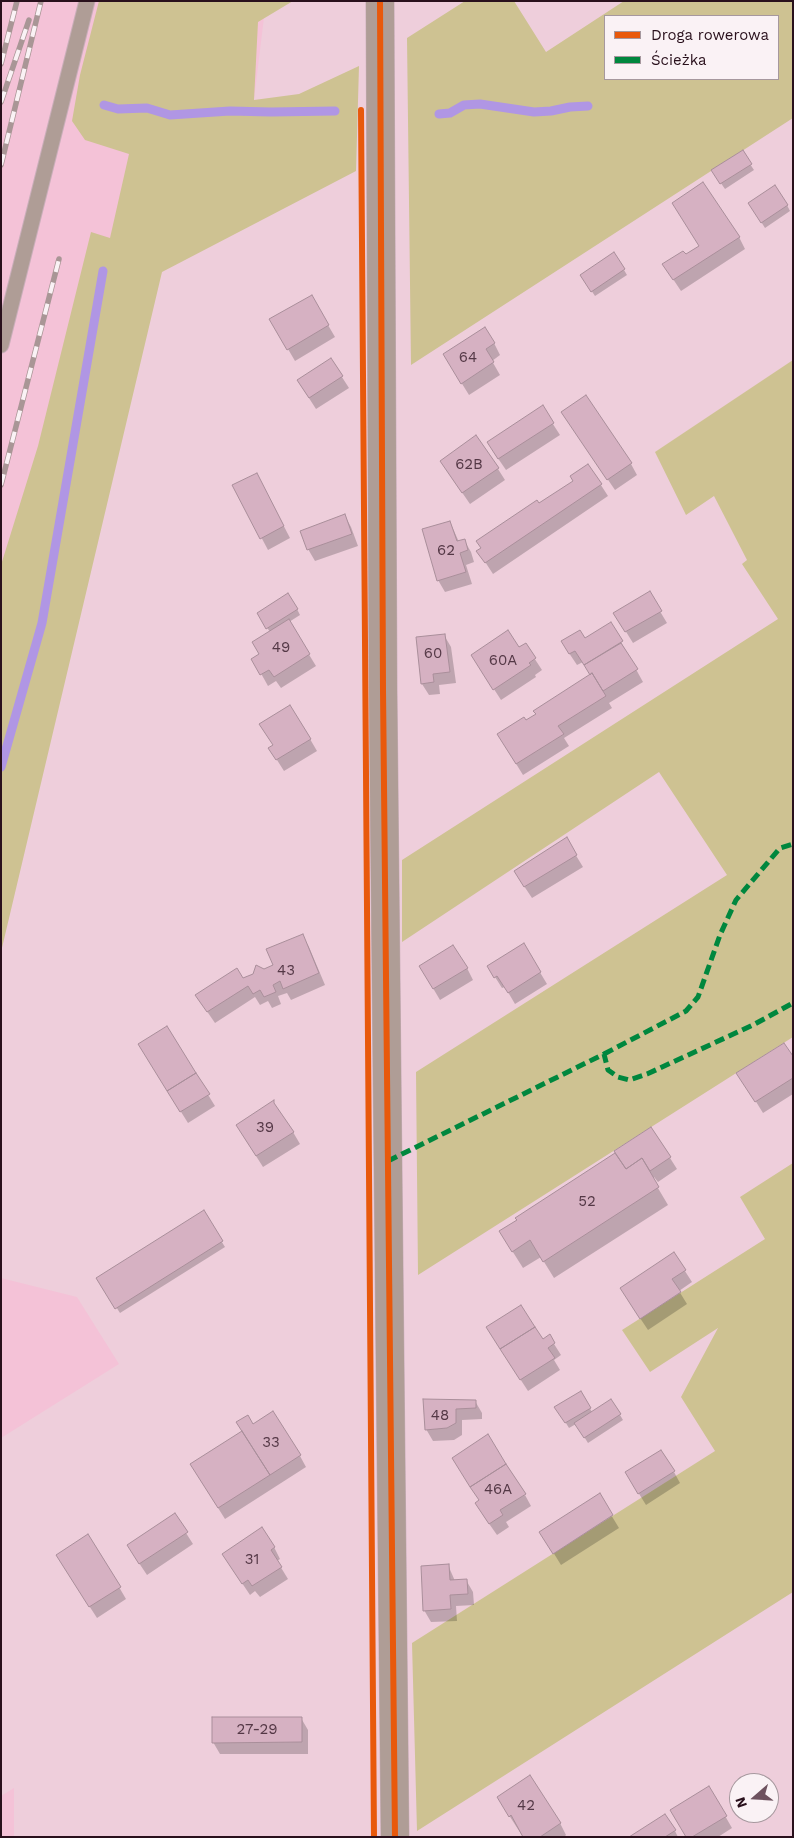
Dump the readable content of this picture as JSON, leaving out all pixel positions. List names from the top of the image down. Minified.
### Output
{"house_numbers":["64","62B","62","49","60","60A","43","39","52","48","33","46A","31","27-29","42"],"legend":["Droga rowerowa","Ścieżka"],"north":"left"}
